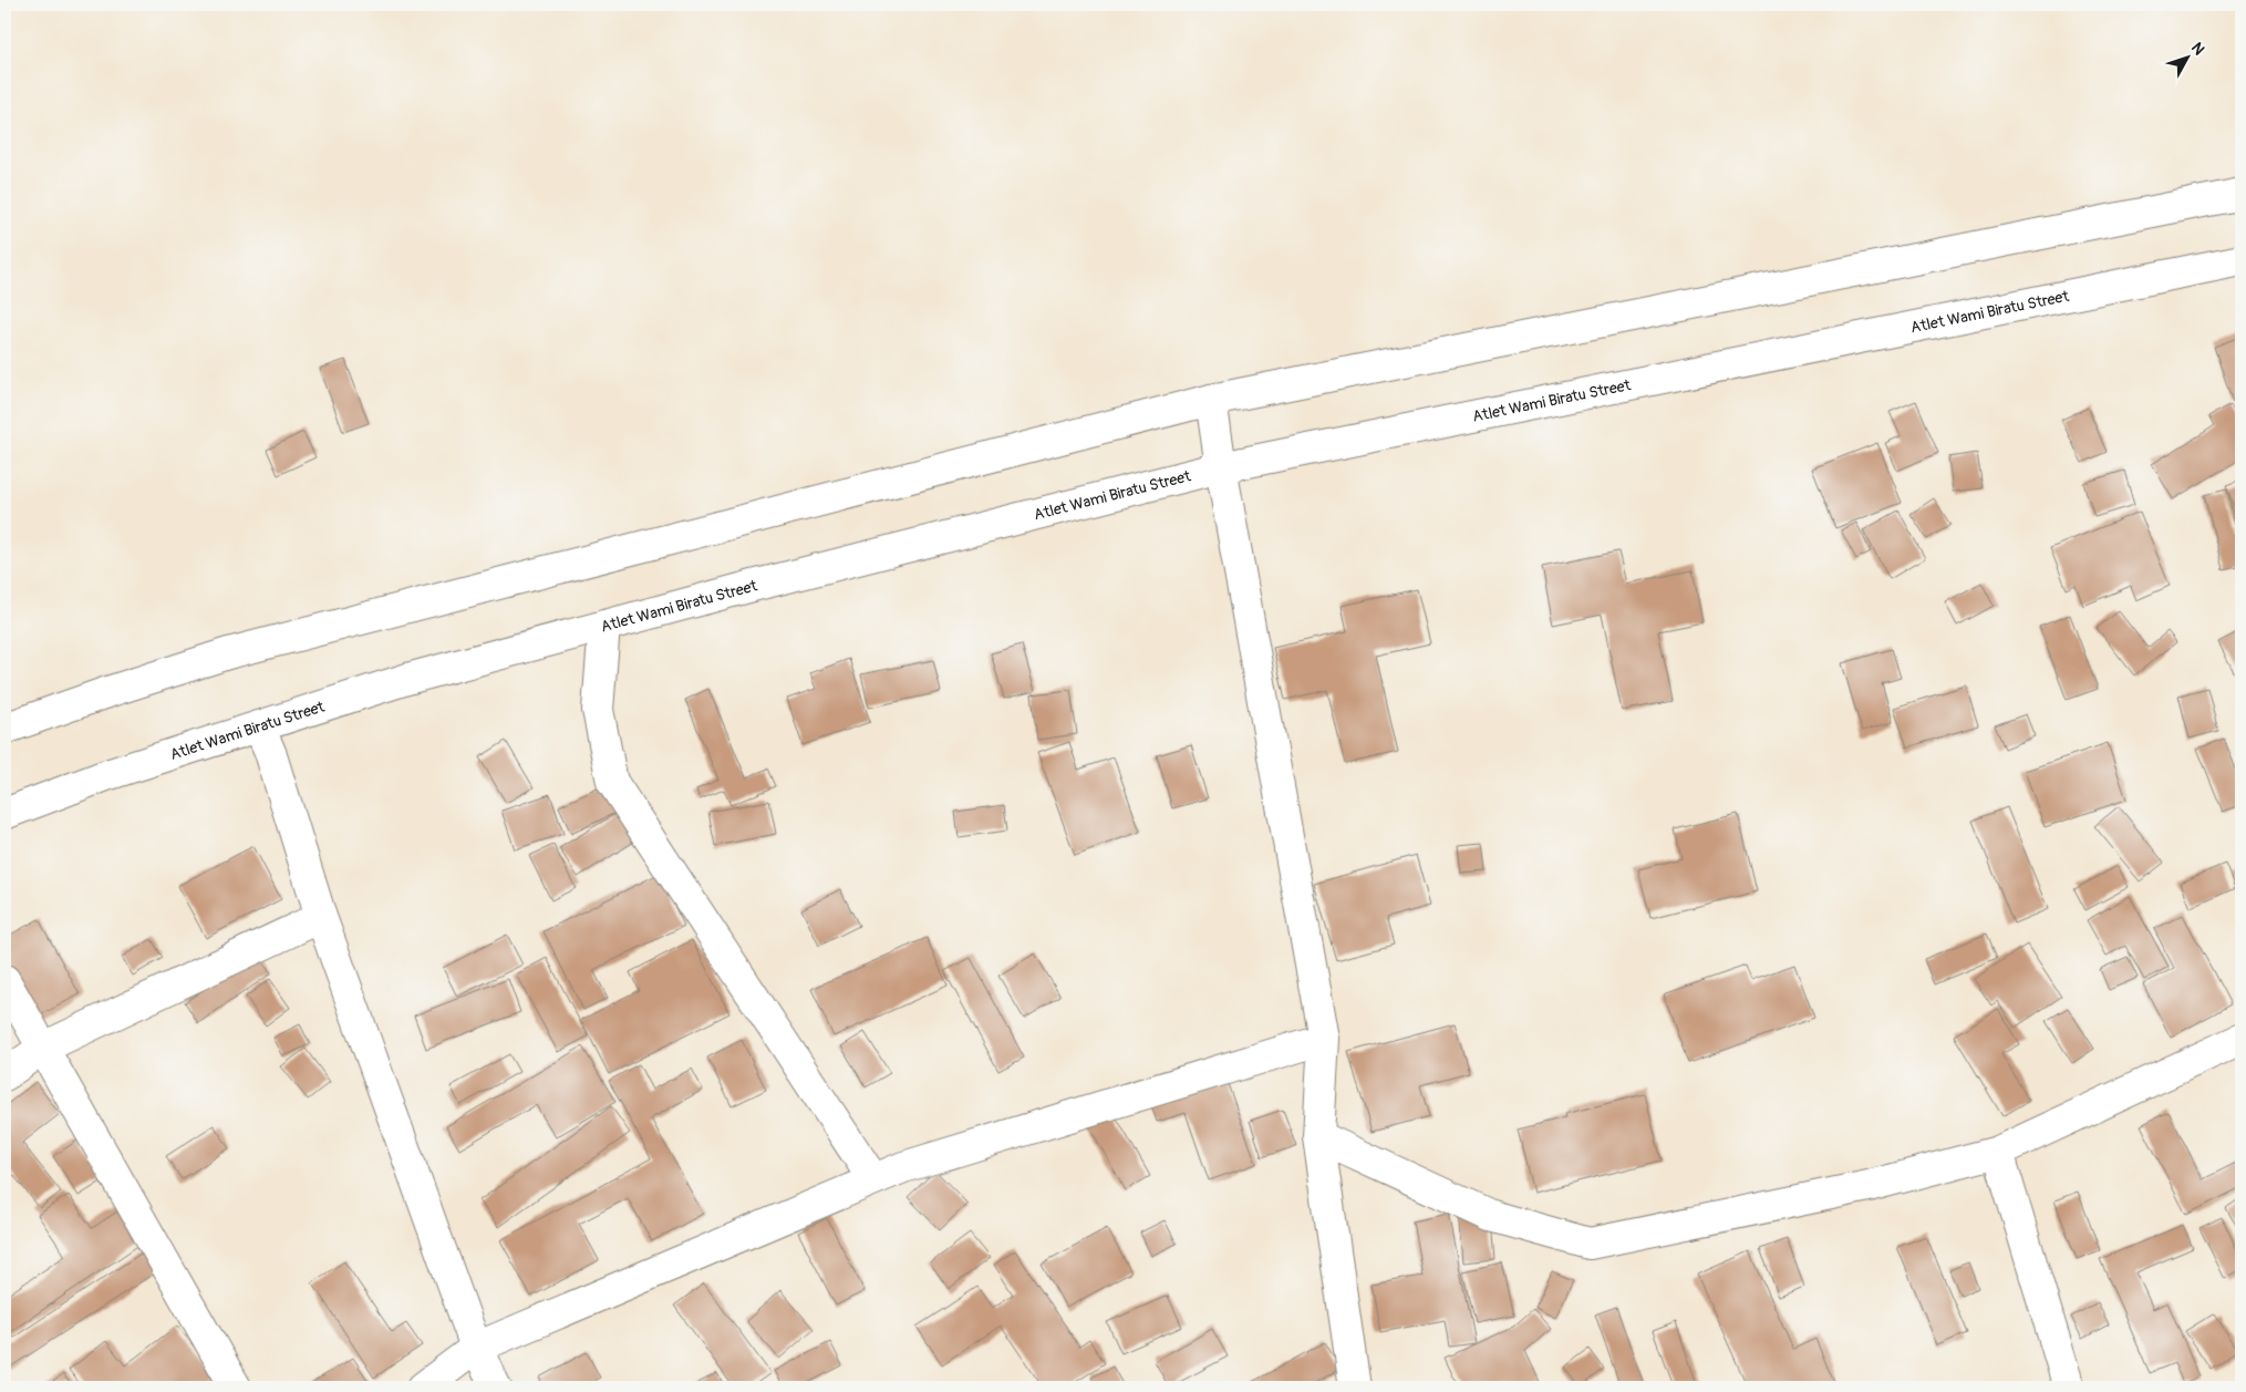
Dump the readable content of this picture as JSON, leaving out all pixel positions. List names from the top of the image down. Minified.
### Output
{"streets":{"street":["Atlet Wami Biratu Street"]},"north":"top right"}
